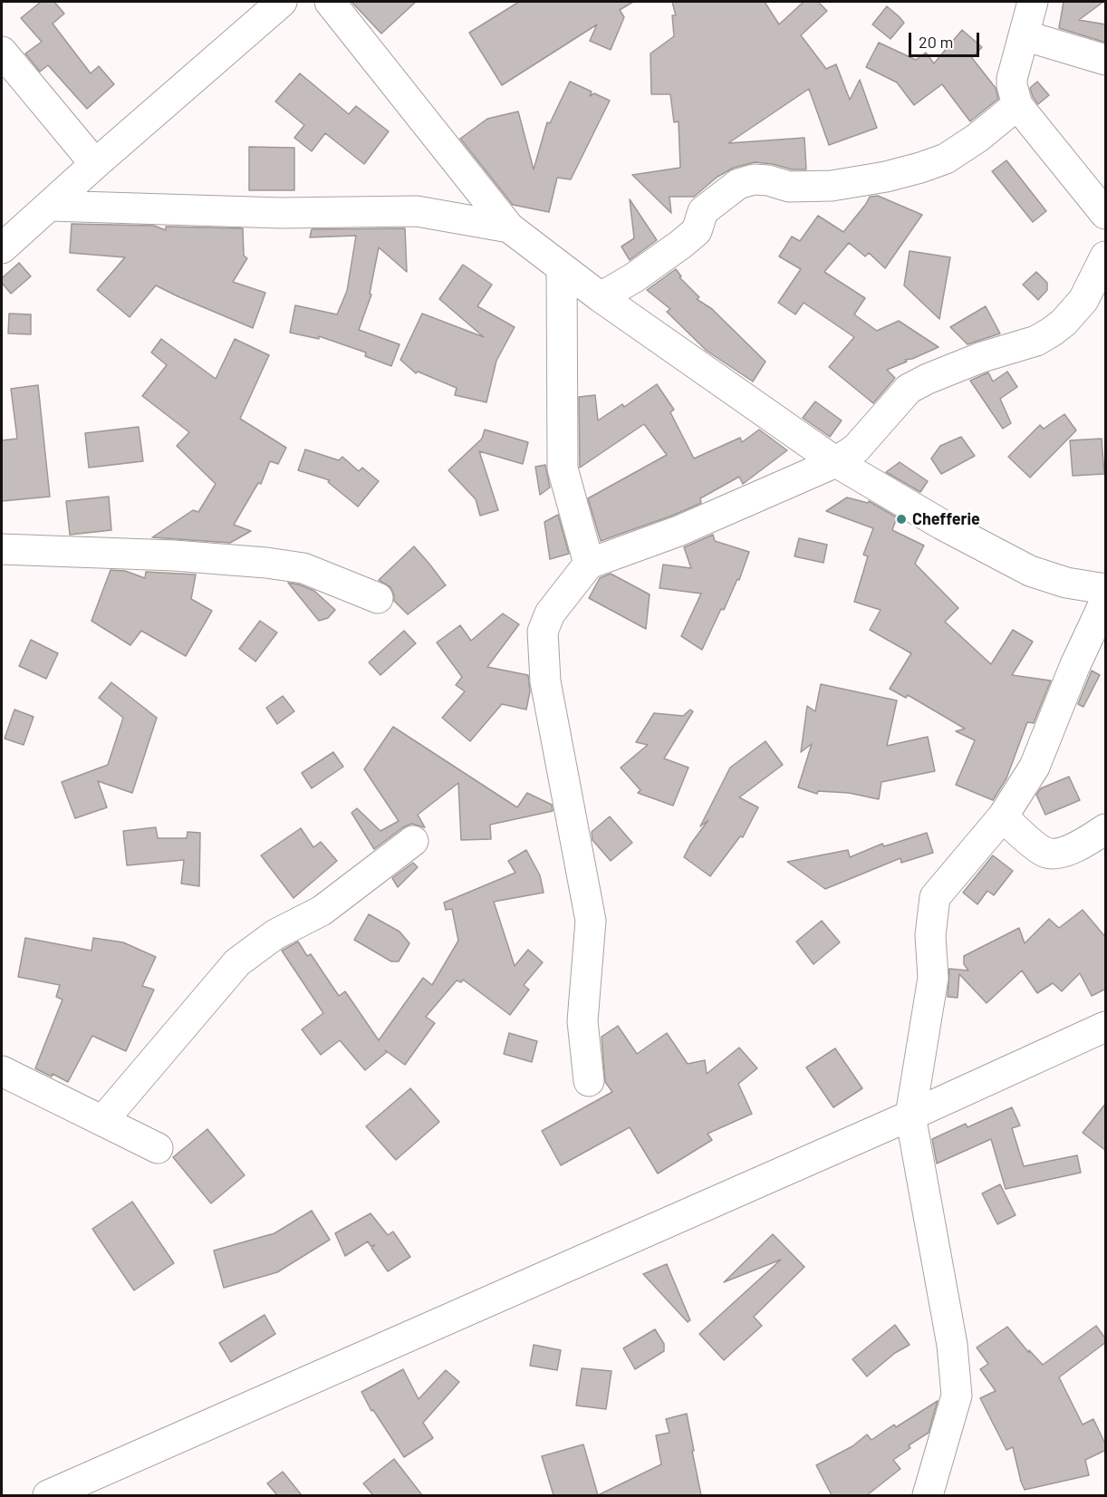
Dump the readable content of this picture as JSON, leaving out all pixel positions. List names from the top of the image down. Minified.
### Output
{"places":["Chefferie"],"scale_bar":"20 m"}
